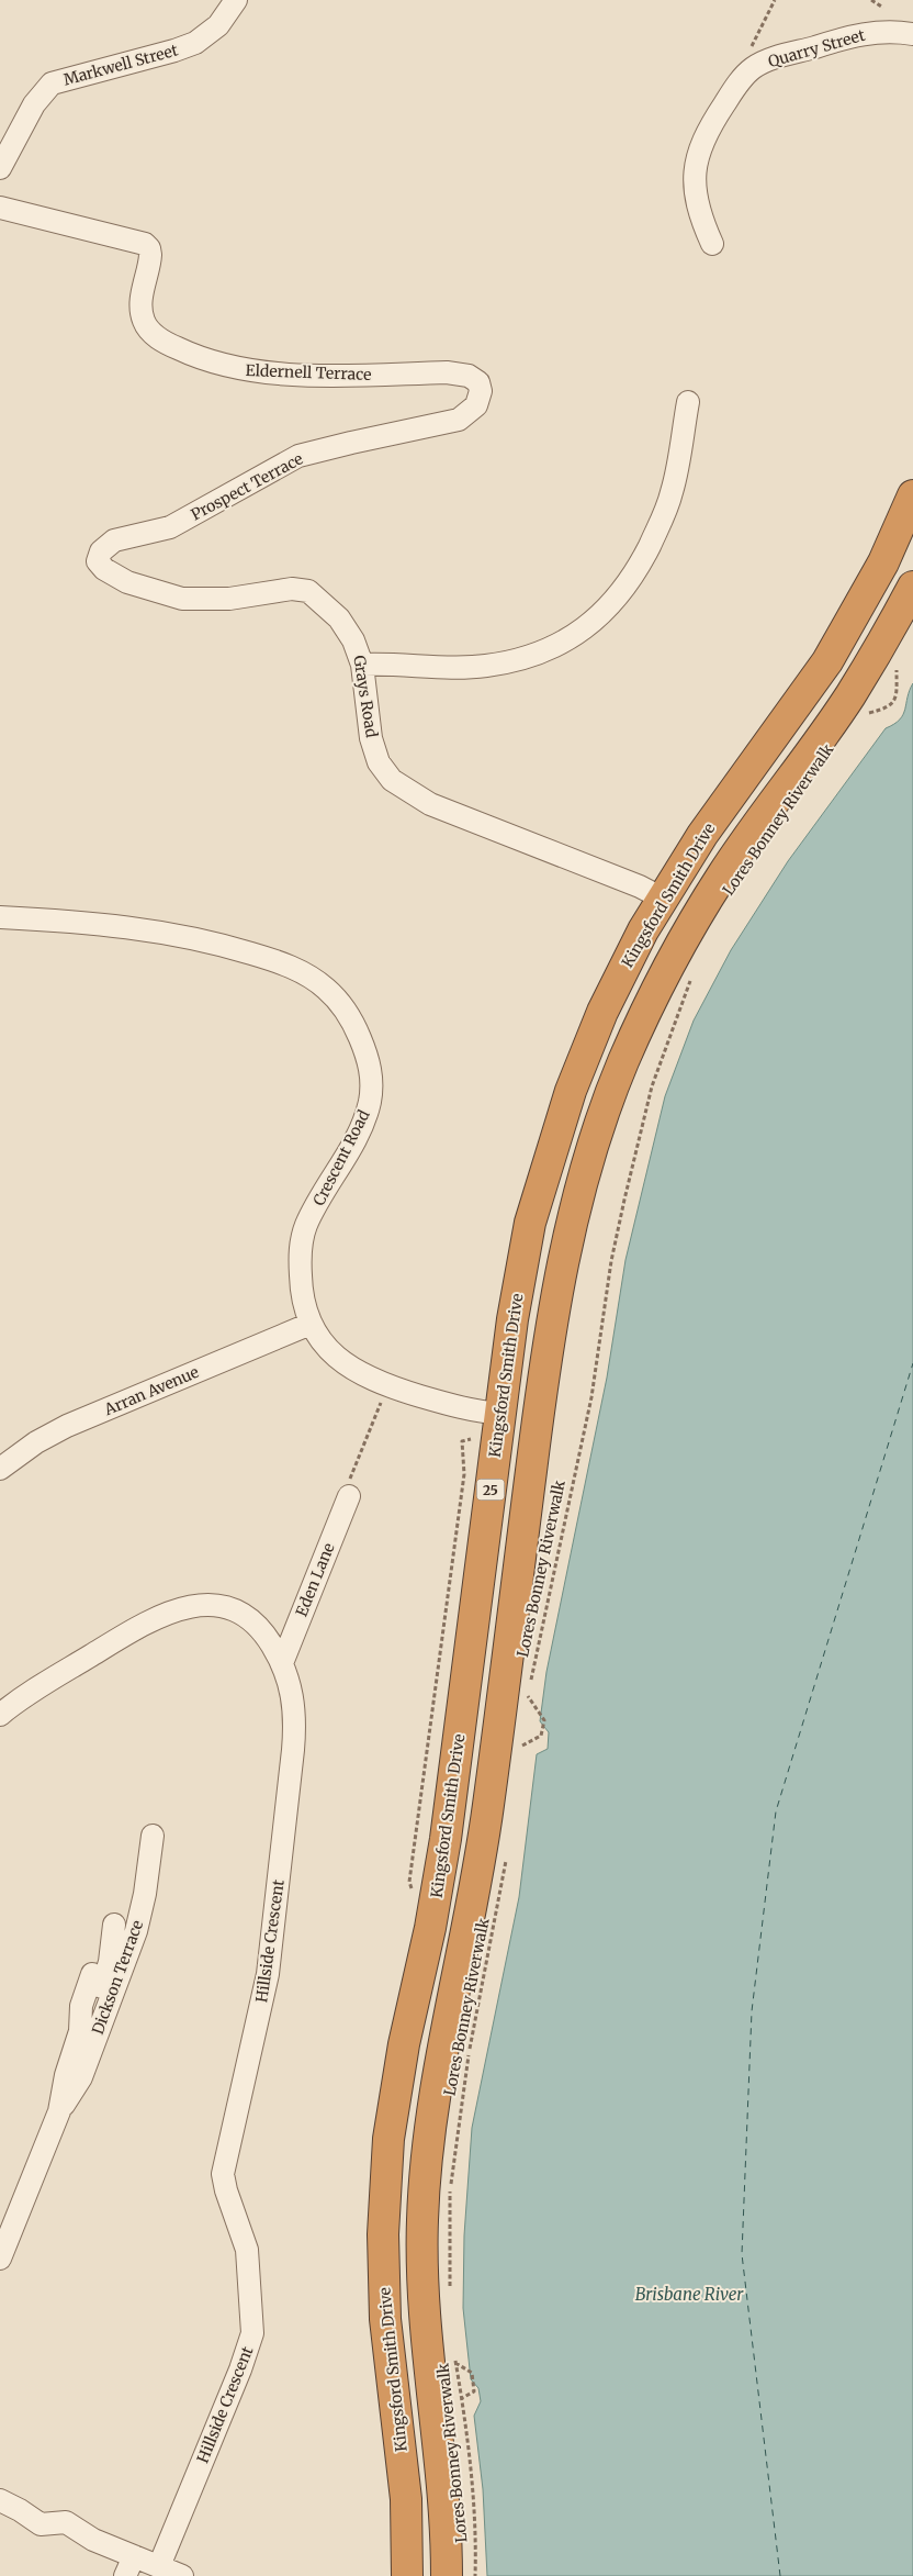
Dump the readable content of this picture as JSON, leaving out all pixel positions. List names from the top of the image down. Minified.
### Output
{"streets":{"highway":["Kingsford Smith Drive","25"],"street":["Quarry Street","Markwell Street","Eldernell Terrace","Prospect Terrace","Grays Road","Crescent Road","Arran Avenue","Eden Lane","Hillside Crescent","Dickson Terrace"],"path":["Lores Bonney Riverwalk"]},"crossings":[["Eldernell Terrace","Prospect Terrace"],["Prospect Terrace","Grays Road"],["Grays Road","Kingsford Smith Drive"],["Kingsford Smith Drive","Crescent Road"],["Crescent Road","Arran Avenue"],["Eden Lane","Hillside Crescent"]],"water":["Brisbane River"]}
